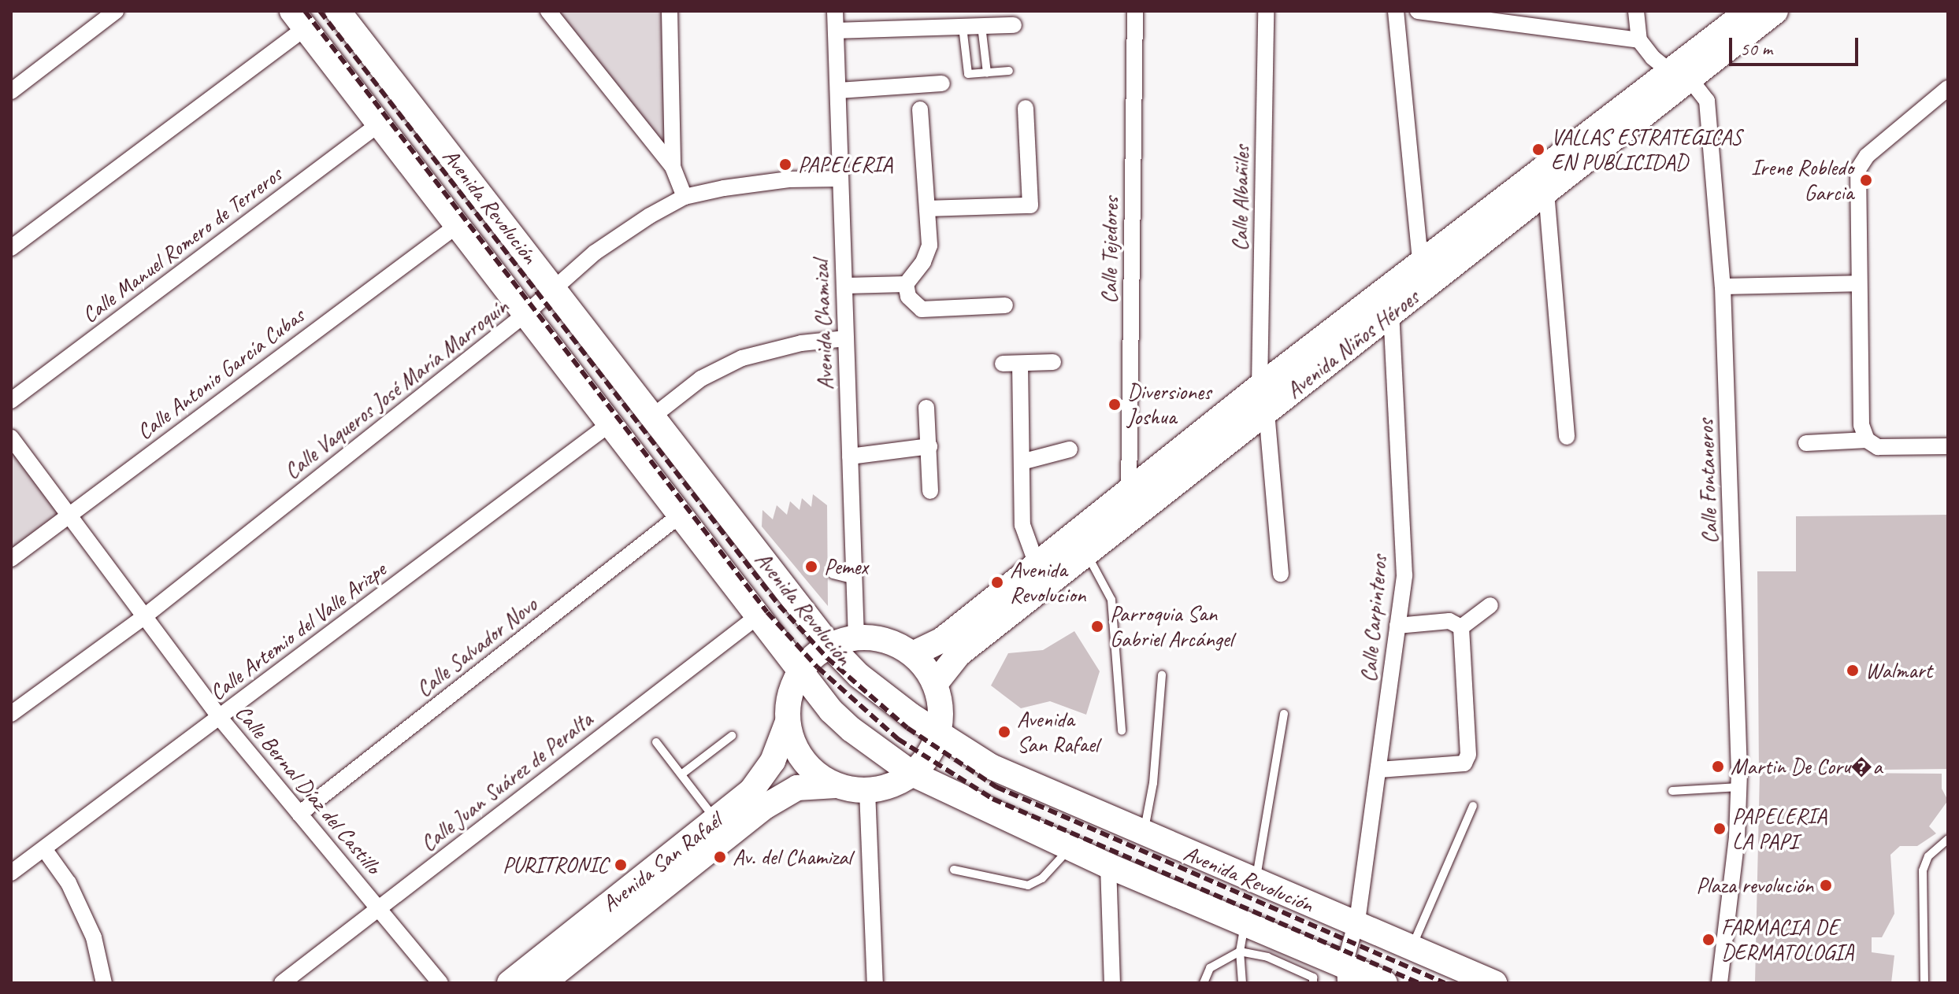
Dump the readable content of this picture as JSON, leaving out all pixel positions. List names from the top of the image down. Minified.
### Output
{"streets":{"main road":["Avenida Revolución","Avenida Niños Héroes","Avenida San Rafaél"],"street":["Calle Albañiles","Calle Manuel Romero de Terreros","Calle Tejedores","Avenida Chamizal","Calle Antonio García Cubas","Calle Vaqueros José María Marroquín","Calle Fontaneros","Calle Carpinteros","Calle Artemio del Valle Arizpe","Calle Salvador Novo","Calle Juan Suárez de Peralta","Calle Bernal Díaz del Castillo"]},"crossings":[["Calle Albañiles","Avenida Niños Héroes"],["Avenida Revolución","Calle Manuel Romero de Terreros"],["Avenida Revolución","Calle Antonio García Cubas"],["Avenida Revolución","Calle Vaqueros José María Marroquín"],["Avenida Revolución","Calle Carpinteros"],["Avenida Revolución","Calle Artemio del Valle Arizpe"],["Avenida Revolución","Calle Salvador Novo"],["Avenida Revolución","Calle Juan Suárez de Peralta"],["Calle Tejedores","Avenida Niños Héroes"],["Avenida Chamizal","Calle Vaqueros José María Marroquín"],["Avenida Niños Héroes","Calle Fontaneros"],["Avenida Niños Héroes","Calle Carpinteros"],["Calle Antonio García Cubas","Calle Bernal Díaz del Castillo"],["Calle Vaqueros José María Marroquín","Calle Bernal Díaz del Castillo"],["Calle Artemio del Valle Arizpe","Calle Bernal Díaz del Castillo"],["Calle Salvador Novo","Calle Bernal Díaz del Castillo"],["Calle Juan Suárez de Peralta","Calle Bernal Díaz del Castillo"]],"places":["VALLAS ESTRATEGICAS EN PUBLICIDAD","PAPELERIA","Irene Robledo Garcia","Diversiones Joshua","Pemex","Avenida Revolucion","Parroquia San Gabriel Arcángel","Walmart","Avenida San Rafael","Martin De Coru�a","PAPELERIA LA PAPI","Av. del Chamizal","PURITRONIC","Plaza revolución","FARMACIA DE DERMATOLOGIA"],"scale_bar":"50 m"}
